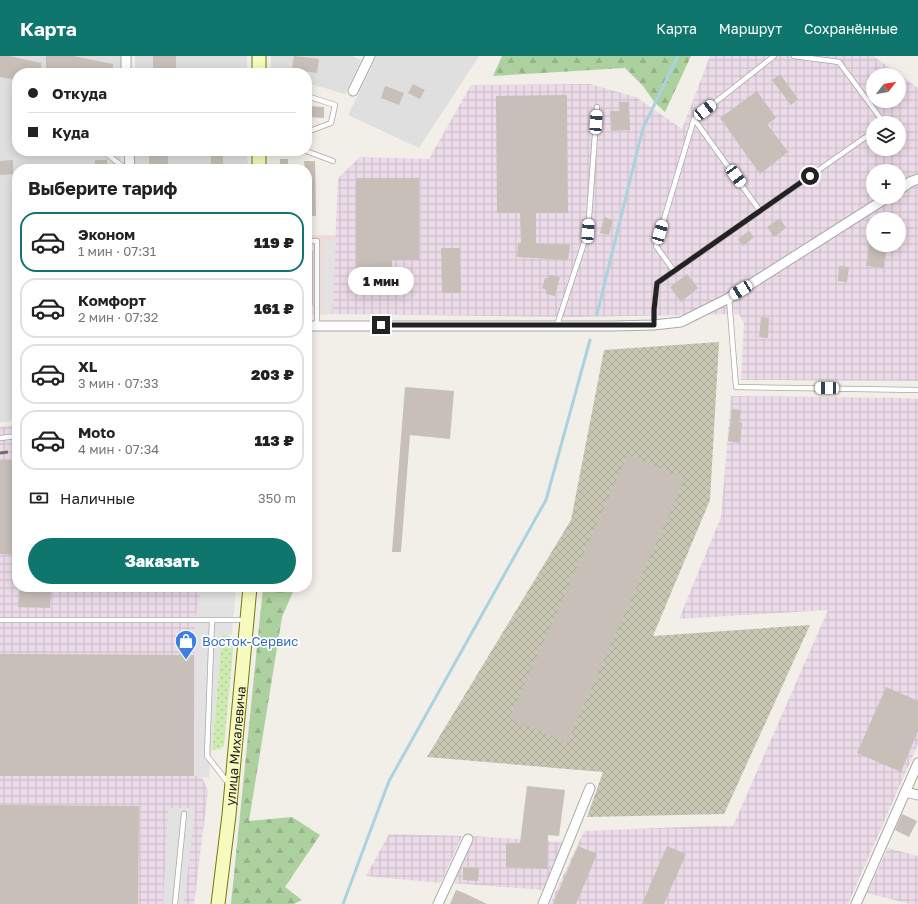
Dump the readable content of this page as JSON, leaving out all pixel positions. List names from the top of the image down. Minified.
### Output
{"streets":{"street":["улица Михалевича"]},"places":{"shop":["Восток-Сервис"]},"north":"top right","page":{"header":"Карта","nav":["Карта","Маршрут","Сохранённые"],"map_buttons":["+","−"],"banner":["Откуда","Куда"],"heading":"Выберите тариф","list":[{"name":"Эконом","note":"1 мин · 07:31","value":"119 ₽"},{"name":"Комфорт","note":"2 мин · 07:32","value":"161 ₽"},{"name":"XL","note":"3 мин · 07:33","value":"203 ₽"},{"name":"Moto","note":"4 мин · 07:34","value":"113 ₽"}],"bubble":"1 мин","pay":["Наличные","350 m"],"buttons":"Заказать"}}
